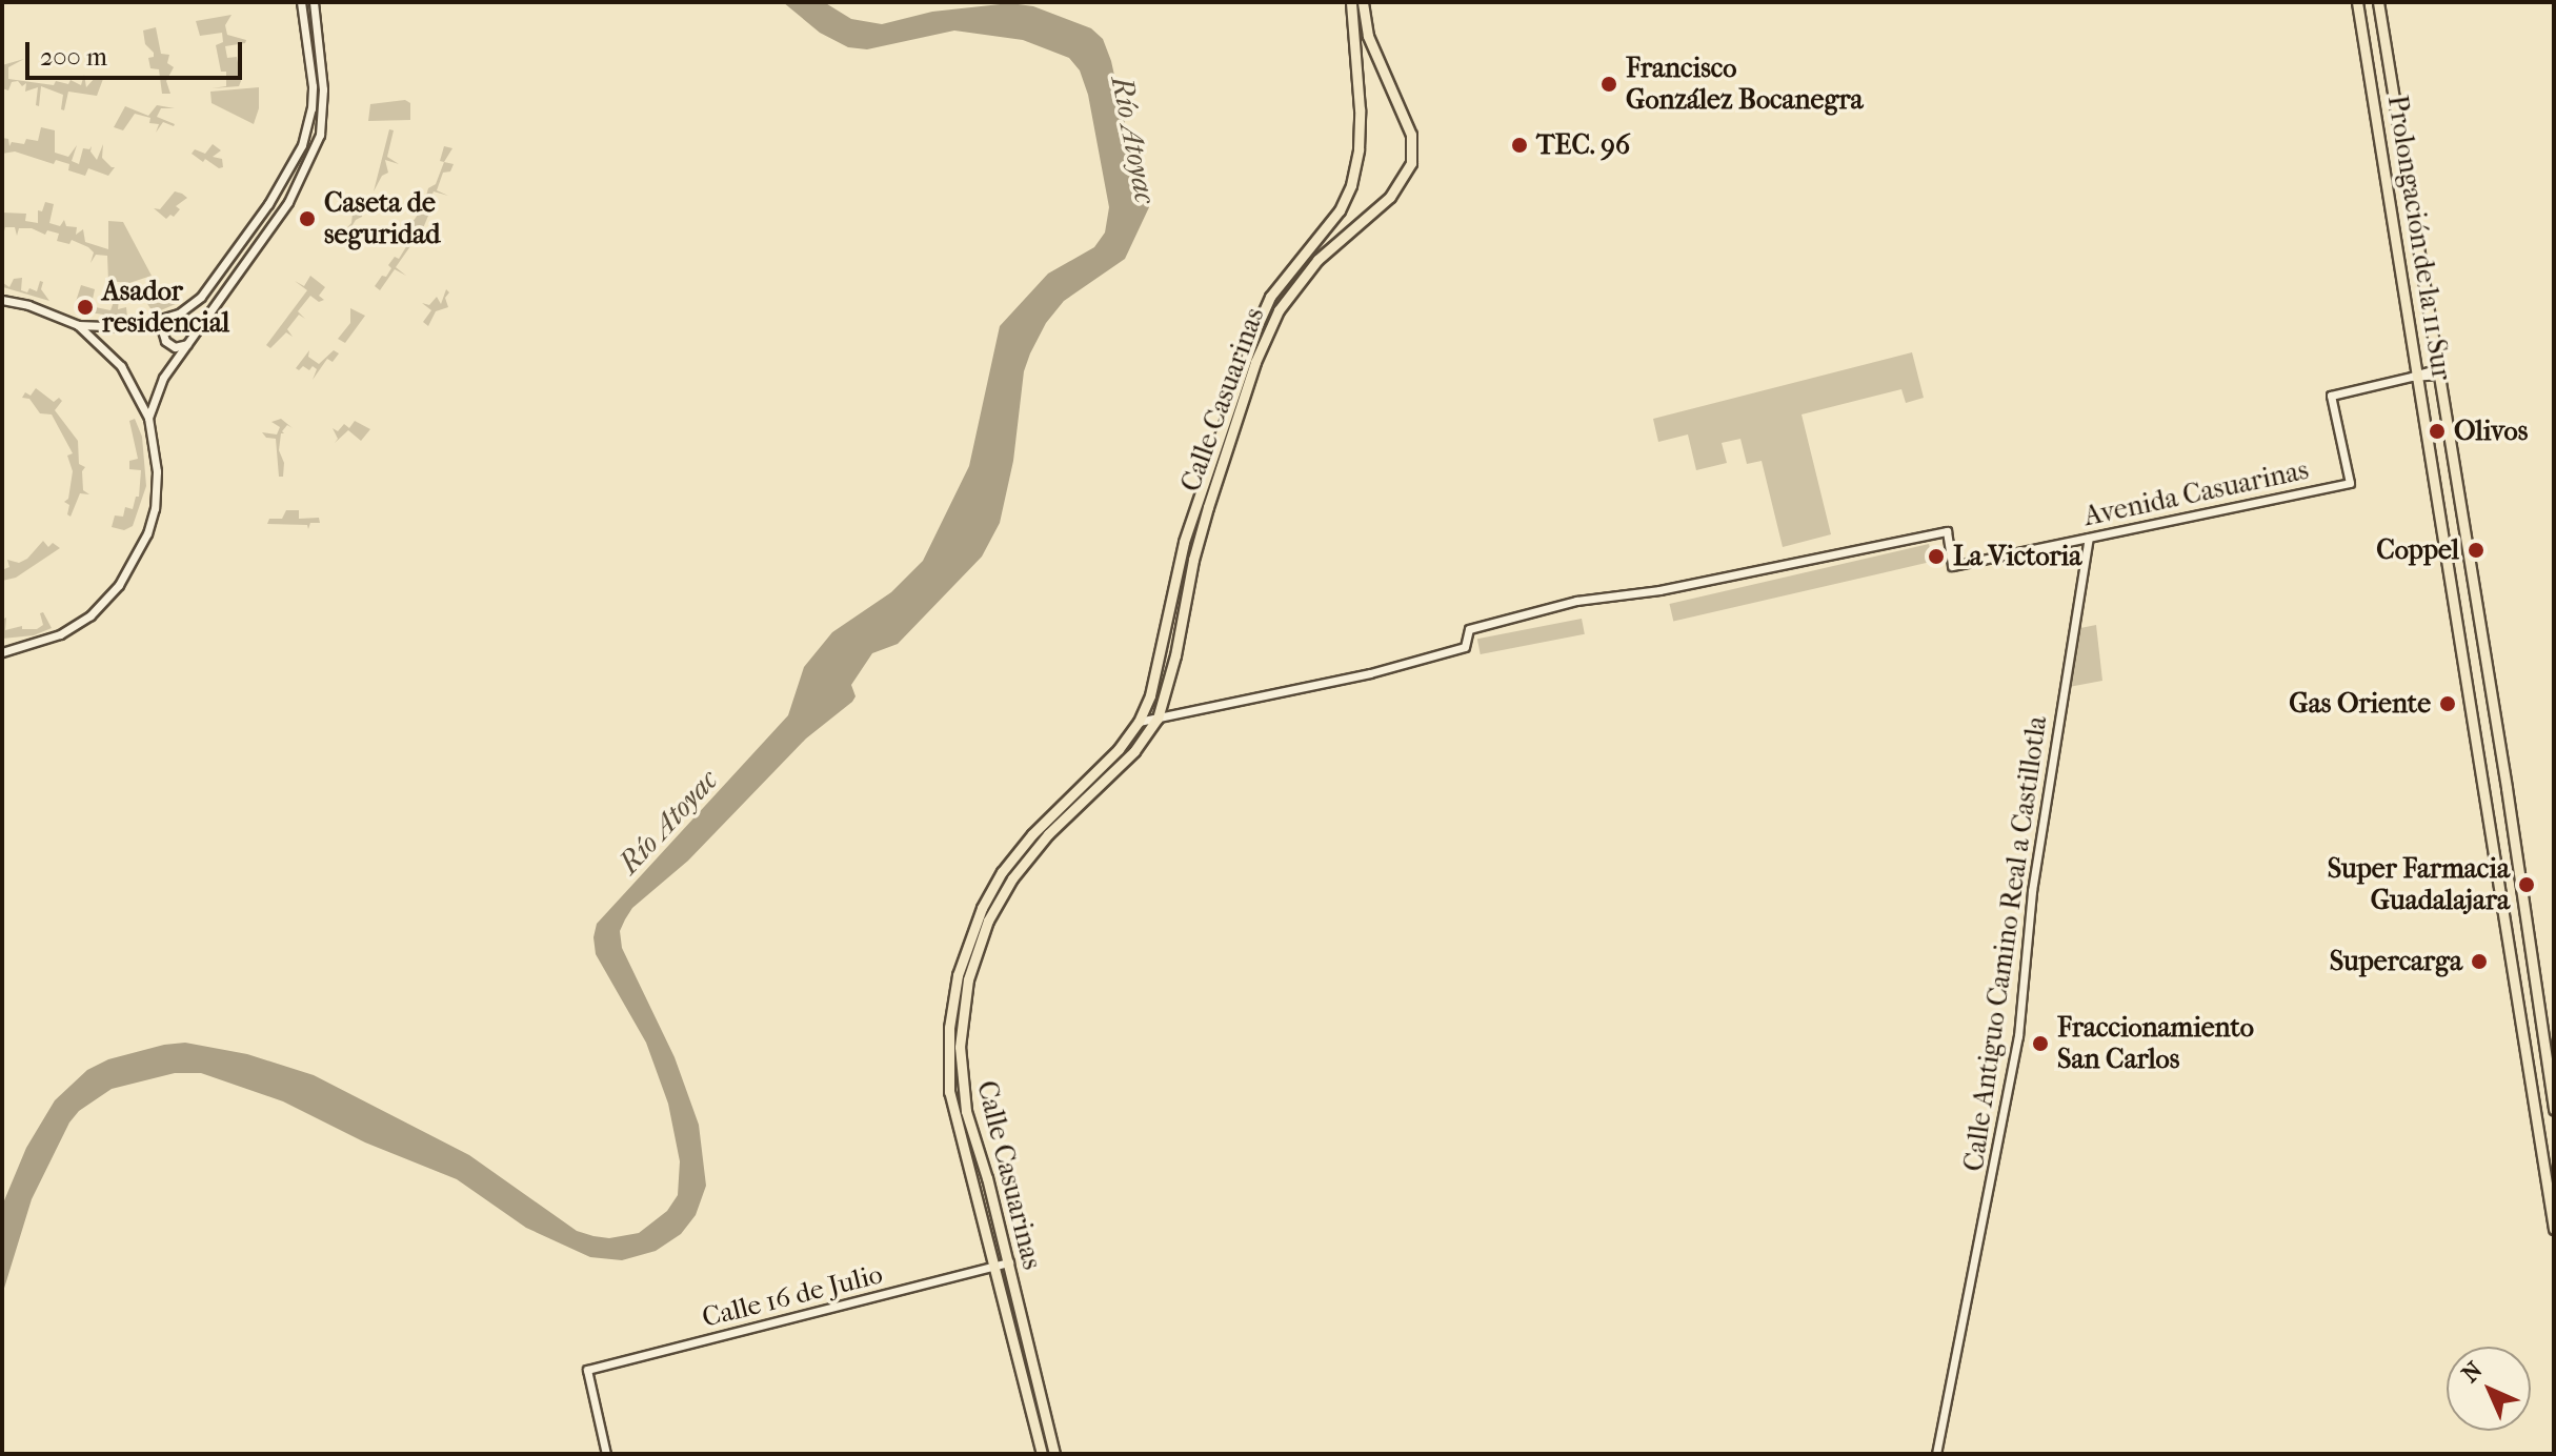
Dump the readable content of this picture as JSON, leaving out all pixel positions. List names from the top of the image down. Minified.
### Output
{"streets":{"main road":["Prolongación de la 11 Sur","Calle Casuarinas"],"street":["Avenida Casuarinas","Calle Antiguo Camino Real a Castillotla","Calle 16 de Julio"]},"crossings":[["Prolongación de la 11 Sur","Avenida Casuarinas"],["Calle Casuarinas","Avenida Casuarinas"],["Calle Casuarinas","Calle 16 de Julio"],["Avenida Casuarinas","Calle Antiguo Camino Real a Castillotla"]],"water":["Río Atoyac"],"places":["Francisco González Bocanegra","TEC. 96","Caseta de seguridad","Asador residencial","Olivos","Coppel","La Victoria","Gas Oriente","Super Farmacia Guadalajara","Supercarga","Fraccionamiento San Carlos"],"scale_bar":"200 m","north":"top left"}
